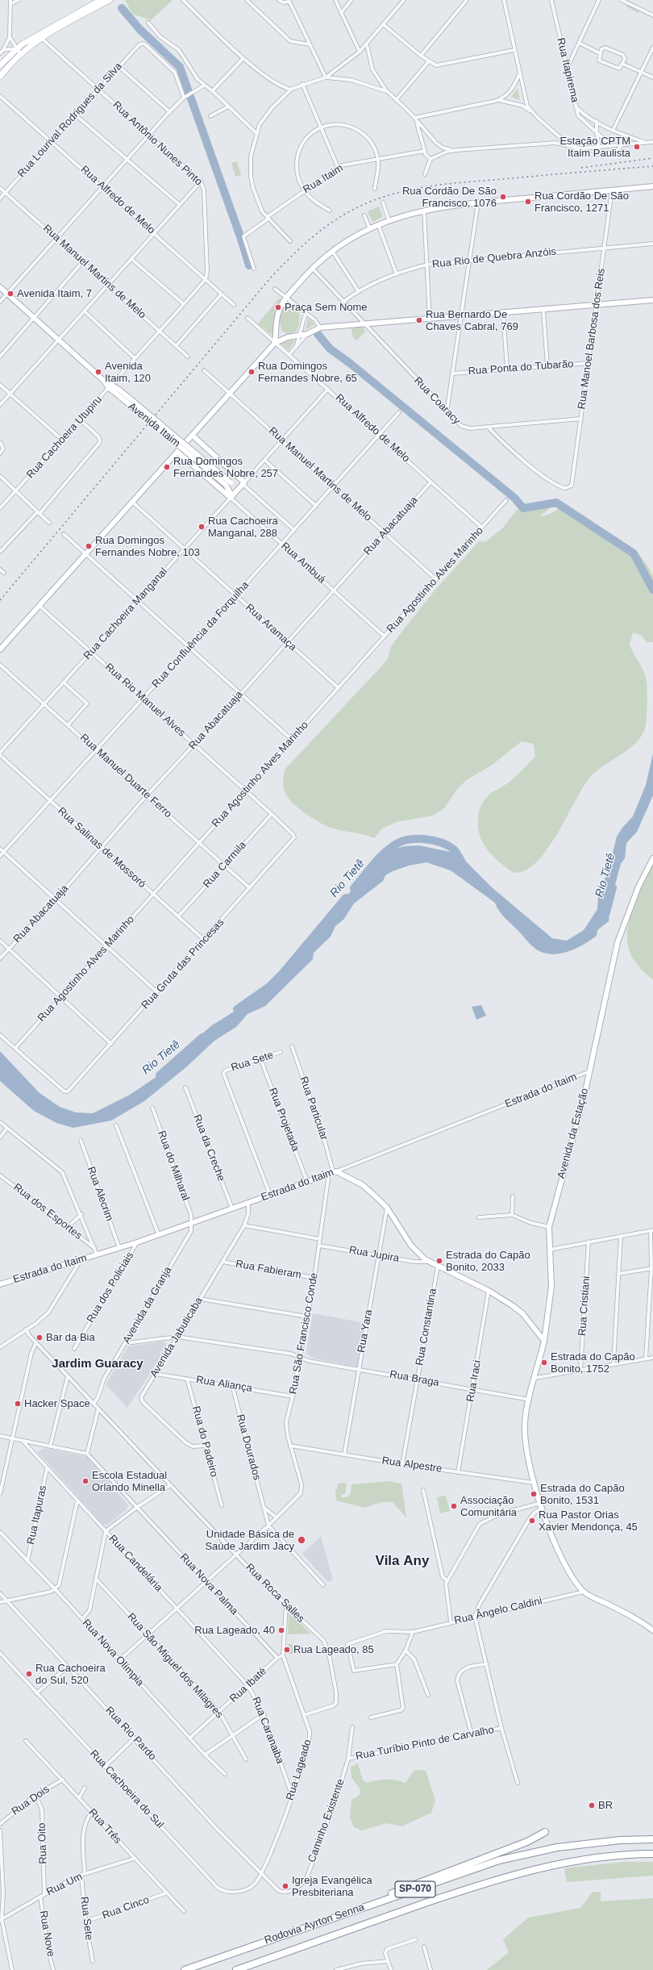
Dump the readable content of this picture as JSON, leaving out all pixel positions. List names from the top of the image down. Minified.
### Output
{"streets":{"highway":["SP-070","Rodovia Ayrton Senna"],"street":["Rua Itapirema","Rua Lourival Rodrigues da Silva","Rua Antônio Nunes Pinto","Rua Itaim","Rua Alfredo de Melo","Rua Rio de Quebra Anzóis","Rua Manuel Martins de Melo","Rua Manoel Barbosa dos Reis","Rua Ponta do Tubarão","Rua Coaracy","Avenida Itaim","Rua Cachoeira Utupiru","Rua Abacatuaja","Rua Ambuá","Rua Agostinho Alves Marinho","Rua Cachoeira Manganal","Rua Aramaça","Rua Confluência da Forquilha","Rua Rio Manuel Alves","Rua Manuel Duarte Ferro","Rua Salinas de Mossoró","Rua Carmila","Rua Gruta das Princesas","Rua Sete","Estrada do Itaim","Rua Particular","Rua Projetada","Avenida da Estação","Rua da Creche","Rua do Milharal","Rua Alecrim","Rua dos Esportes","Rua Jupira","Rua Fabieram","Rua dos Policiais","Avenida da Granja","Rua Cristiani","Rua Constantina","Rua Yara","Rua São Francisco Conde","Avenida Jabuticaba","Rua Braga","Rua Iraci","Rua Aliança","Rua do Padeiro","Rua Dourados","Rua Alpestre","Rua Itapuras","Rua Candelária","Rua Nova Palma","Rua Roca Salles","Rua Ângelo Caldini","Rua Nova Olímpia","Rua São Miguel dos Milagres","Rua Ibaté","Rua Caranaiba","Rua Rio Pardo","Rua Turíbio Pinto de Carvalho","Rua Lageado","Rua Cachoeira do Sul","Rua Dois","Caminho Existente","Rua Três","Rua Oito","Rua Um","Rua Cinco","Rua Nove"]},"crossings":[["Rua Lourival Rodrigues da Silva","Rua Antônio Nunes Pinto"],["Rua Lourival Rodrigues da Silva","Rua Alfredo de Melo"],["Rua Lourival Rodrigues da Silva","Rua Manuel Martins de Melo"],["Rua Antônio Nunes Pinto","Rua Alfredo de Melo"],["Rua Antônio Nunes Pinto","Rua Cachoeira Utupiru"],["Rua Alfredo de Melo","Rua Cachoeira Utupiru"],["Rua Alfredo de Melo","Rua Abacatuaja"],["Rua Alfredo de Melo","Rua Agostinho Alves Marinho"],["Rua Alfredo de Melo","Rua Cachoeira Manganal"],["Rua Alfredo de Melo","Rua Confluência da Forquilha"],["Rua Rio de Quebra Anzóis","Rua Manoel Barbosa dos Reis"],["Rua Rio de Quebra Anzóis","Rua Coaracy"],["Rua Manuel Martins de Melo","Rua Cachoeira Utupiru"],["Rua Manuel Martins de Melo","Rua Abacatuaja"],["Rua Manuel Martins de Melo","Rua Agostinho Alves Marinho"],["Rua Manuel Martins de Melo","Rua Cachoeira Manganal"],["Rua Manuel Martins de Melo","Rua Confluência da Forquilha"],["Rua Manoel Barbosa dos Reis","Rua Ponta do Tubarão"],["Rua Manoel Barbosa dos Reis","Rua Coaracy"],["Avenida Itaim","Rua Cachoeira Utupiru"],["Avenida Itaim","Rua Ambuá"],["Avenida Itaim","Rua Cachoeira Manganal"],["Rua Abacatuaja","Rua Ambuá"],["Rua Abacatuaja","Rua Aramaça"],["Rua Abacatuaja","Rua Rio Manuel Alves"],["Rua Abacatuaja","Rua Manuel Duarte Ferro"],["Rua Abacatuaja","Rua Salinas de Mossoró"],["Rua Ambuá","Rua Agostinho Alves Marinho"],["Rua Ambuá","Rua Cachoeira Manganal"],["Rua Ambuá","Rua Confluência da Forquilha"],["Rua Agostinho Alves Marinho","Rua Aramaça"],["Rua Agostinho Alves Marinho","Rua Rio Manuel Alves"],["Rua Agostinho Alves Marinho","Rua Manuel Duarte Ferro"],["Rua Agostinho Alves Marinho","Rua Salinas de Mossoró"],["Rua Agostinho Alves Marinho","Rua Gruta das Princesas"],["Rua Cachoeira Manganal","Rua Aramaça"],["Rua Cachoeira Manganal","Rua Rio Manuel Alves"],["Rua Cachoeira Manganal","Rua Manuel Duarte Ferro"],["Rua Aramaça","Rua Confluência da Forquilha"],["Rua Confluência da Forquilha","Rua Rio Manuel Alves"],["Rua Confluência da Forquilha","Rua Manuel Duarte Ferro"],["Rua Confluência da Forquilha","Rua Salinas de Mossoró"],["Rua Rio Manuel Alves","Rua Carmila"],["Rua Rio Manuel Alves","Rua Gruta das Princesas"],["Rua Manuel Duarte Ferro","Rua Carmila"],["Rua Manuel Duarte Ferro","Rua Gruta das Princesas"],["Rua Salinas de Mossoró","Rua Carmila"],["Rua Salinas de Mossoró","Rua Gruta das Princesas"],["Rua Sete","Estrada do Itaim"],["Rua Sete","Rua Projetada"],["Rua Sete","Rua Três"],["Rua Sete","Rua Um"],["Rua Sete","Rua Cinco"],["Estrada do Itaim","Rua Particular"],["Estrada do Itaim","Rua Projetada"],["Estrada do Itaim","Avenida da Estação"],["Estrada do Itaim","Rua da Creche"],["Estrada do Itaim","Rua do Milharal"],["Estrada do Itaim","Rua Alecrim"],["Estrada do Itaim","Rua dos Policiais"],["Estrada do Itaim","Avenida da Granja"],["Estrada do Itaim","Rua São Francisco Conde"],["Estrada do Itaim","Avenida Jabuticaba"],["Rua Particular","Rua São Francisco Conde"],["Avenida da Estação","Rua Braga"],["Avenida da Estação","Rua Alpestre"],["Avenida da Estação","Rua Ângelo Caldini"],["Rua do Milharal","Avenida da Granja"],["Rua Jupira","Rua Yara"],["Rua Jupira","Rua São Francisco Conde"],["Rua Fabieram","Rua São Francisco Conde"],["Rua Fabieram","Avenida Jabuticaba"],["Avenida da Granja","Rua Roca Salles"],["Rua Constantina","Rua Braga"],["Rua Constantina","Rua Alpestre"],["Rua Yara","Rua Braga"],["Rua Yara","Rua Alpestre"],["Rua São Francisco Conde","Rua Braga"],["Rua São Francisco Conde","Rua Aliança"],["Rua São Francisco Conde","Rua Alpestre"],["Avenida Jabuticaba","Rua Aliança"],["Avenida Jabuticaba","Rua do Padeiro"],["Rua Braga","Rua Iraci"],["Rua Iraci","Rua Alpestre"],["Rua Aliança","Rua do Padeiro"],["Rua Aliança","Rua Dourados"],["Rua Itapuras","Rua Candelária"],["Rua Itapuras","Rua Nova Olímpia"],["Rua Candelária","Rua Ibaté"],["Rua Candelária","Rua Caranaiba"],["Rua Nova Palma","Rua Ibaté"],["Rua Roca Salles","Rua Lageado"],["Rua Nova Olímpia","Rua Ibaté"],["Rua São Miguel dos Milagres","Rua Ibaté"],["Rua Ibaté","Rua Caranaiba"],["Rua Caranaiba","Rua Lageado"],["Rua Rio Pardo","Rua Lageado"],["Rua Rio Pardo","Rua Cachoeira do Sul"],["Rua Rio Pardo","Caminho Existente"],["Rua Turíbio Pinto de Carvalho","Caminho Existente"],["Rua Lageado","Rua Cachoeira do Sul"],["Rua Lageado","Caminho Existente"],["Rua Cachoeira do Sul","Caminho Existente"],["Rua Dois","Rua Três"],["Rua Dois","Rua Oito"],["Rua Três","Rua Um"],["Rua Três","Rua Cinco"],["Rua Oito","Rua Um"],["Rua Um","Rua Nove"]],"districts":["Jardim Guaracy","Vila Any"],"water":["Rio Tietê"],"places":["Estação CPTM Itaim Paulista","Rua Cordão De São Francisco, 1076","Rua Cordão De São Francisco, 1271","Avenida Itaim, 7","Praça Sem Nome","Rua Bernardo De Chaves Cabral, 769","Avenida Itaim, 120","Rua Domingos Fernandes Nobre, 65","Rua Domingos Fernandes Nobre, 257","Rua Cachoeira Manganal, 288","Rua Domingos Fernandes Nobre, 103","Estrada do Capão Bonito, 2033","Bar da Bia","Estrada do Capão Bonito, 1752","Hacker Space","Escola Estadual Orlando Minella","Estrada do Capão Bonito, 1531","Associação Comunitária","Rua Pastor Orias Xavier Mendonça, 45","Unidade Básica de Saúde Jardim Jacy","Rua Lageado, 40","Rua Lageado, 85","Rua Cachoeira do Sul, 520","BR","Igreja Evangélica Presbiteriana"]}
